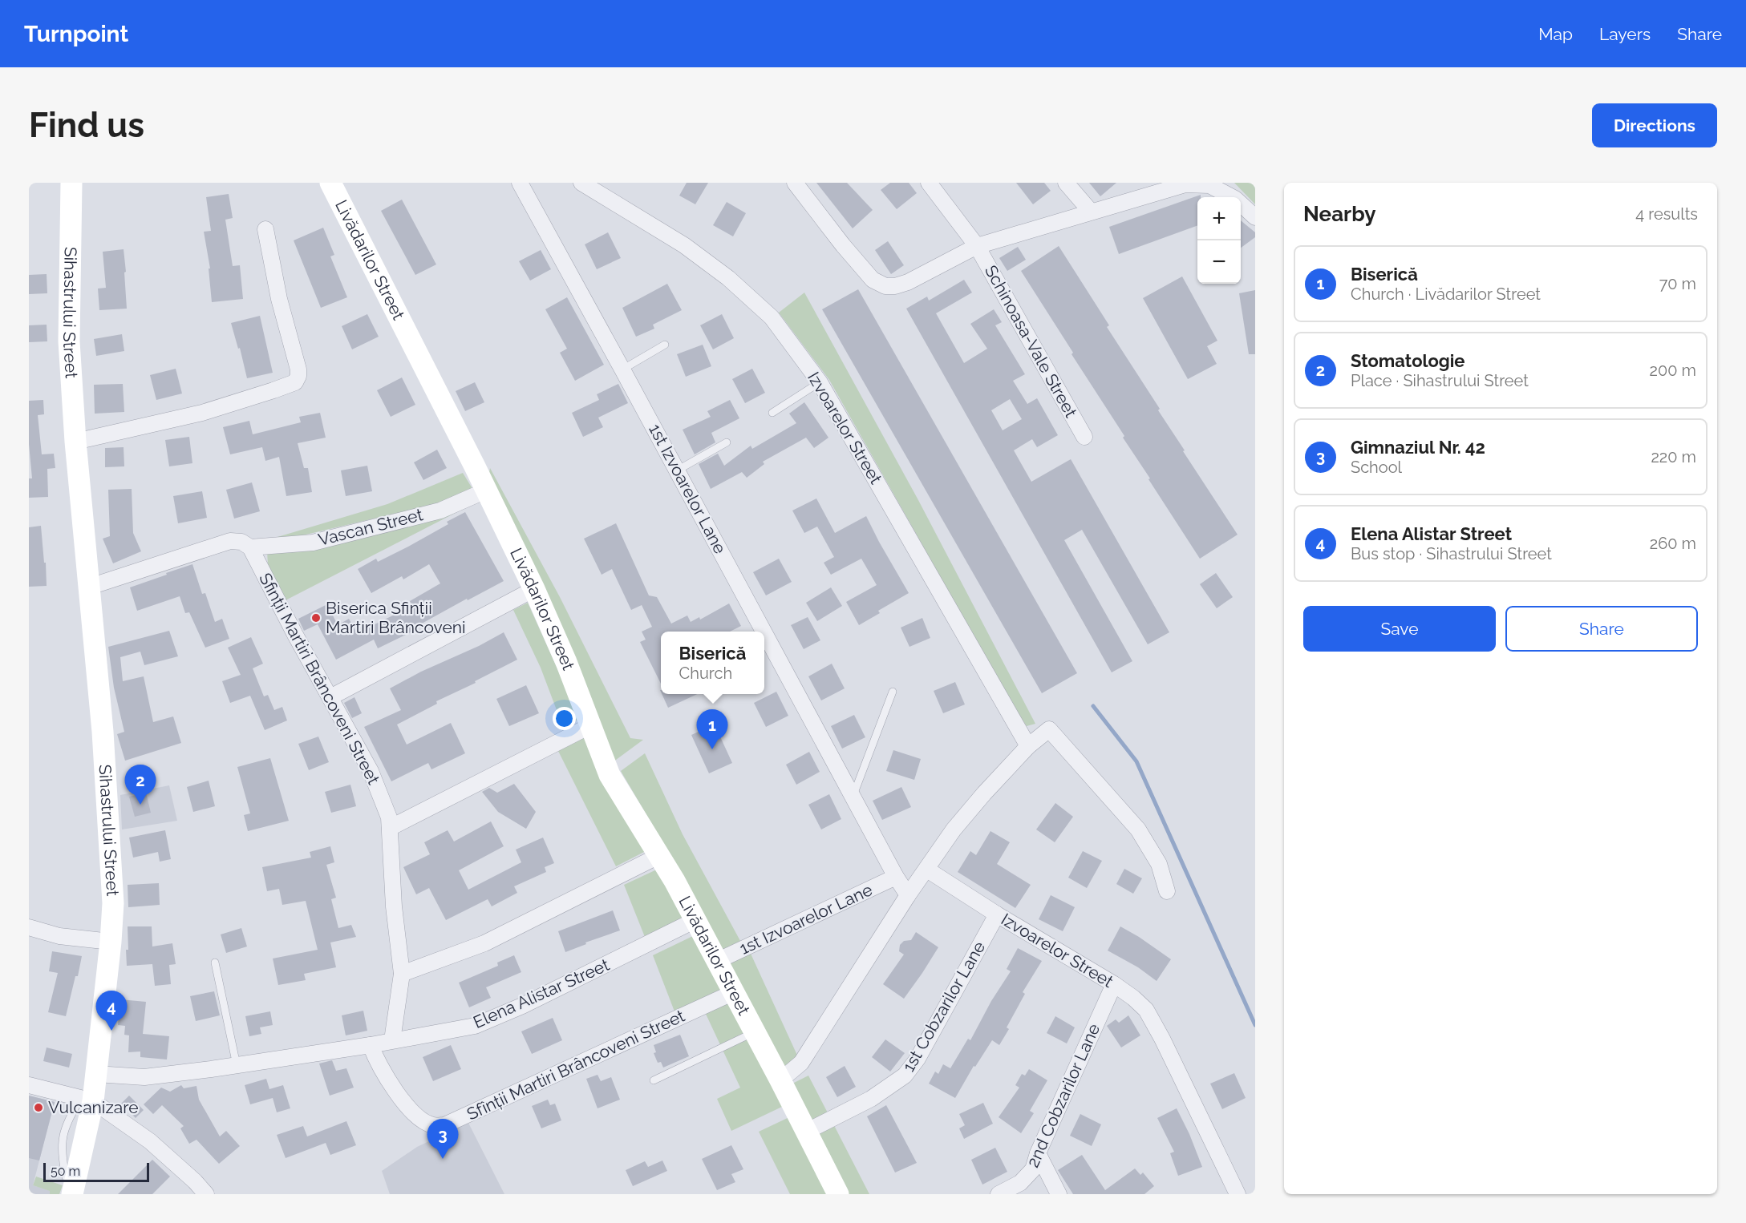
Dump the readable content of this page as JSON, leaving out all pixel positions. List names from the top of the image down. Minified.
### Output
{"streets":{"street":["Livădarilor Street","Sihastrului Street","Schinoasa-Vale Street","Izvoarelor Street","1st Izvoarelor Lane","Vascan Street","Sfinții Martiri Brâncoveni Street","Elena Alistar Street","1st Cobzarilor Lane","Sfînții Martiri Brâncoveni Street","2nd Cobzarilor Lane"]},"crossings":[["Livădarilor Street","1st Izvoarelor Lane"],["Livădarilor Street","Vascan Street"],["Livădarilor Street","Elena Alistar Street"],["Livădarilor Street","1st Cobzarilor Lane"],["Livădarilor Street","Sfînții Martiri Brâncoveni Street"],["Izvoarelor Street","1st Cobzarilor Lane"],["Izvoarelor Street","2nd Cobzarilor Lane"],["Vascan Street","Sfinții Martiri Brâncoveni Street"],["Sfinții Martiri Brâncoveni Street","Elena Alistar Street"],["Elena Alistar Street","Sfînții Martiri Brâncoveni Street"]],"places":["Biserica Sfinții Martiri Brâncoveni","Vulcanizare"],"scale_bar":"50 m","page":{"header":"Turnpoint","nav":["Map","Layers","Share"],"buttons":["Directions",["Save","Share"]],"title":"Find us","heading":["Nearby","4 results"],"map_buttons":["+","−"],"list":[{"mark":"1","name":"Biserică","note":"Church · Livădarilor Street","value":"70 m"},{"mark":"2","name":"Stomatologie","note":"Place · Sihastrului Street","value":"200 m"},{"mark":"3","name":"Gimnaziul Nr. 42","note":"School","value":"220 m"},{"mark":"4","name":"Elena Alistar Street","note":"Bus stop · Sihastrului Street","value":"260 m"}],"popup":["Biserică","Church"],"pins":["1","2","4","3"],"scale":"50 m"}}
